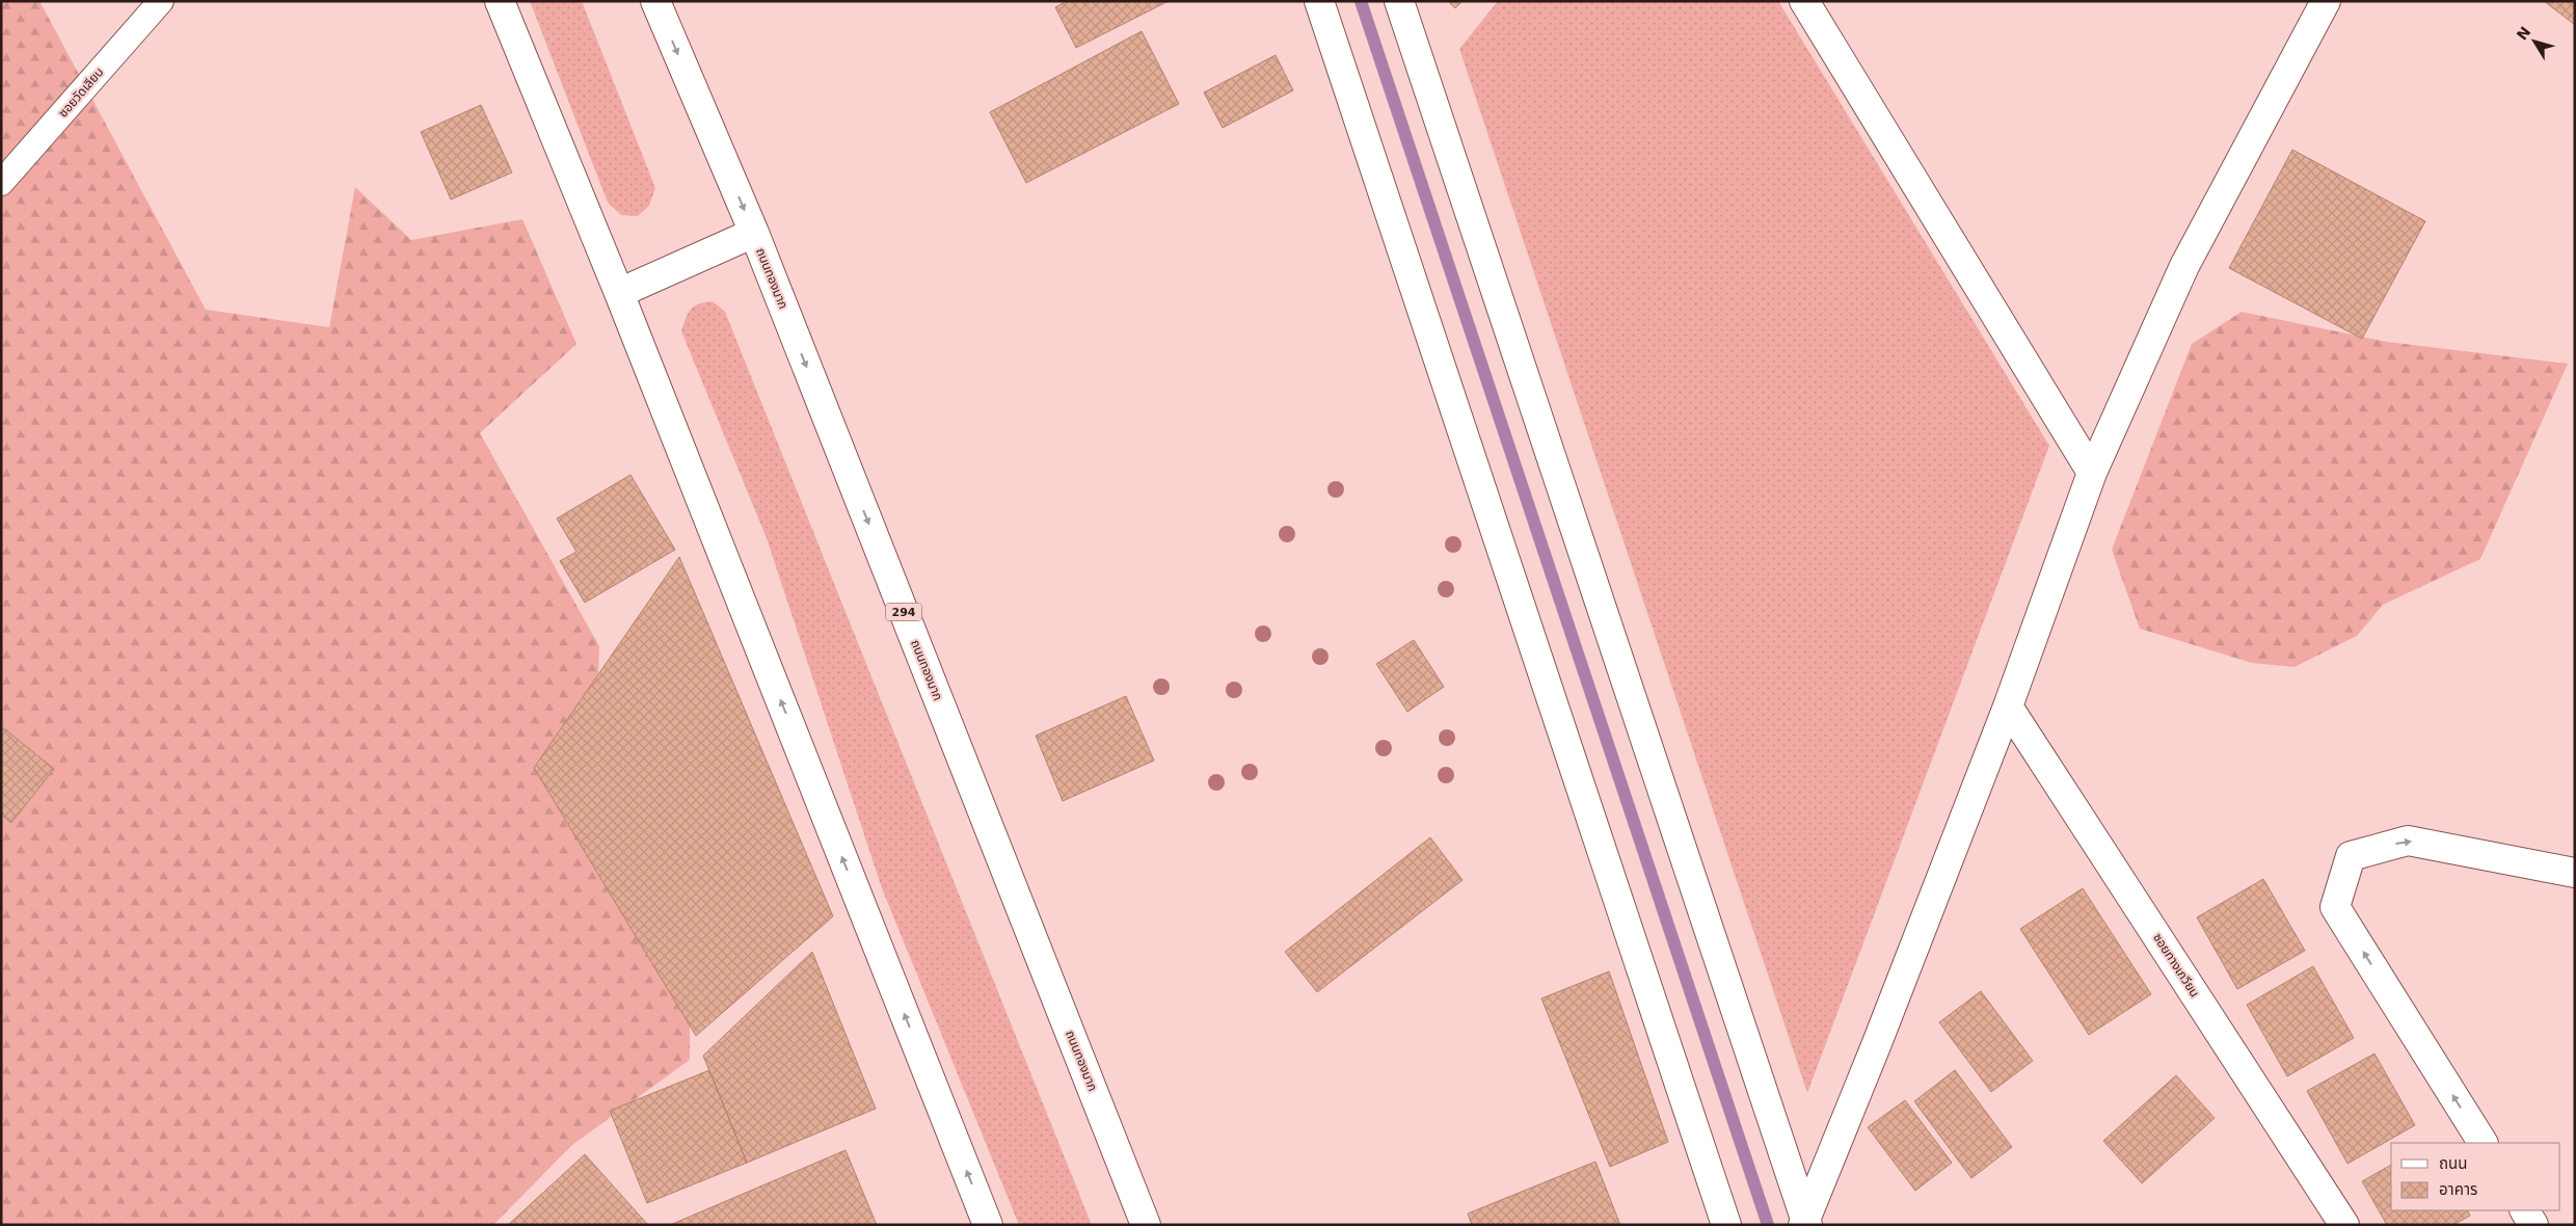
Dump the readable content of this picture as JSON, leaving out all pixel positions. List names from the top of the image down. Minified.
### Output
{"streets":{"street":["ถนนทองมาก","294","ซอยทางเกวียน"],"lane":["ซอยวัดเลียบ"]},"legend":["ถนน","อาคาร"],"north":"top left"}
